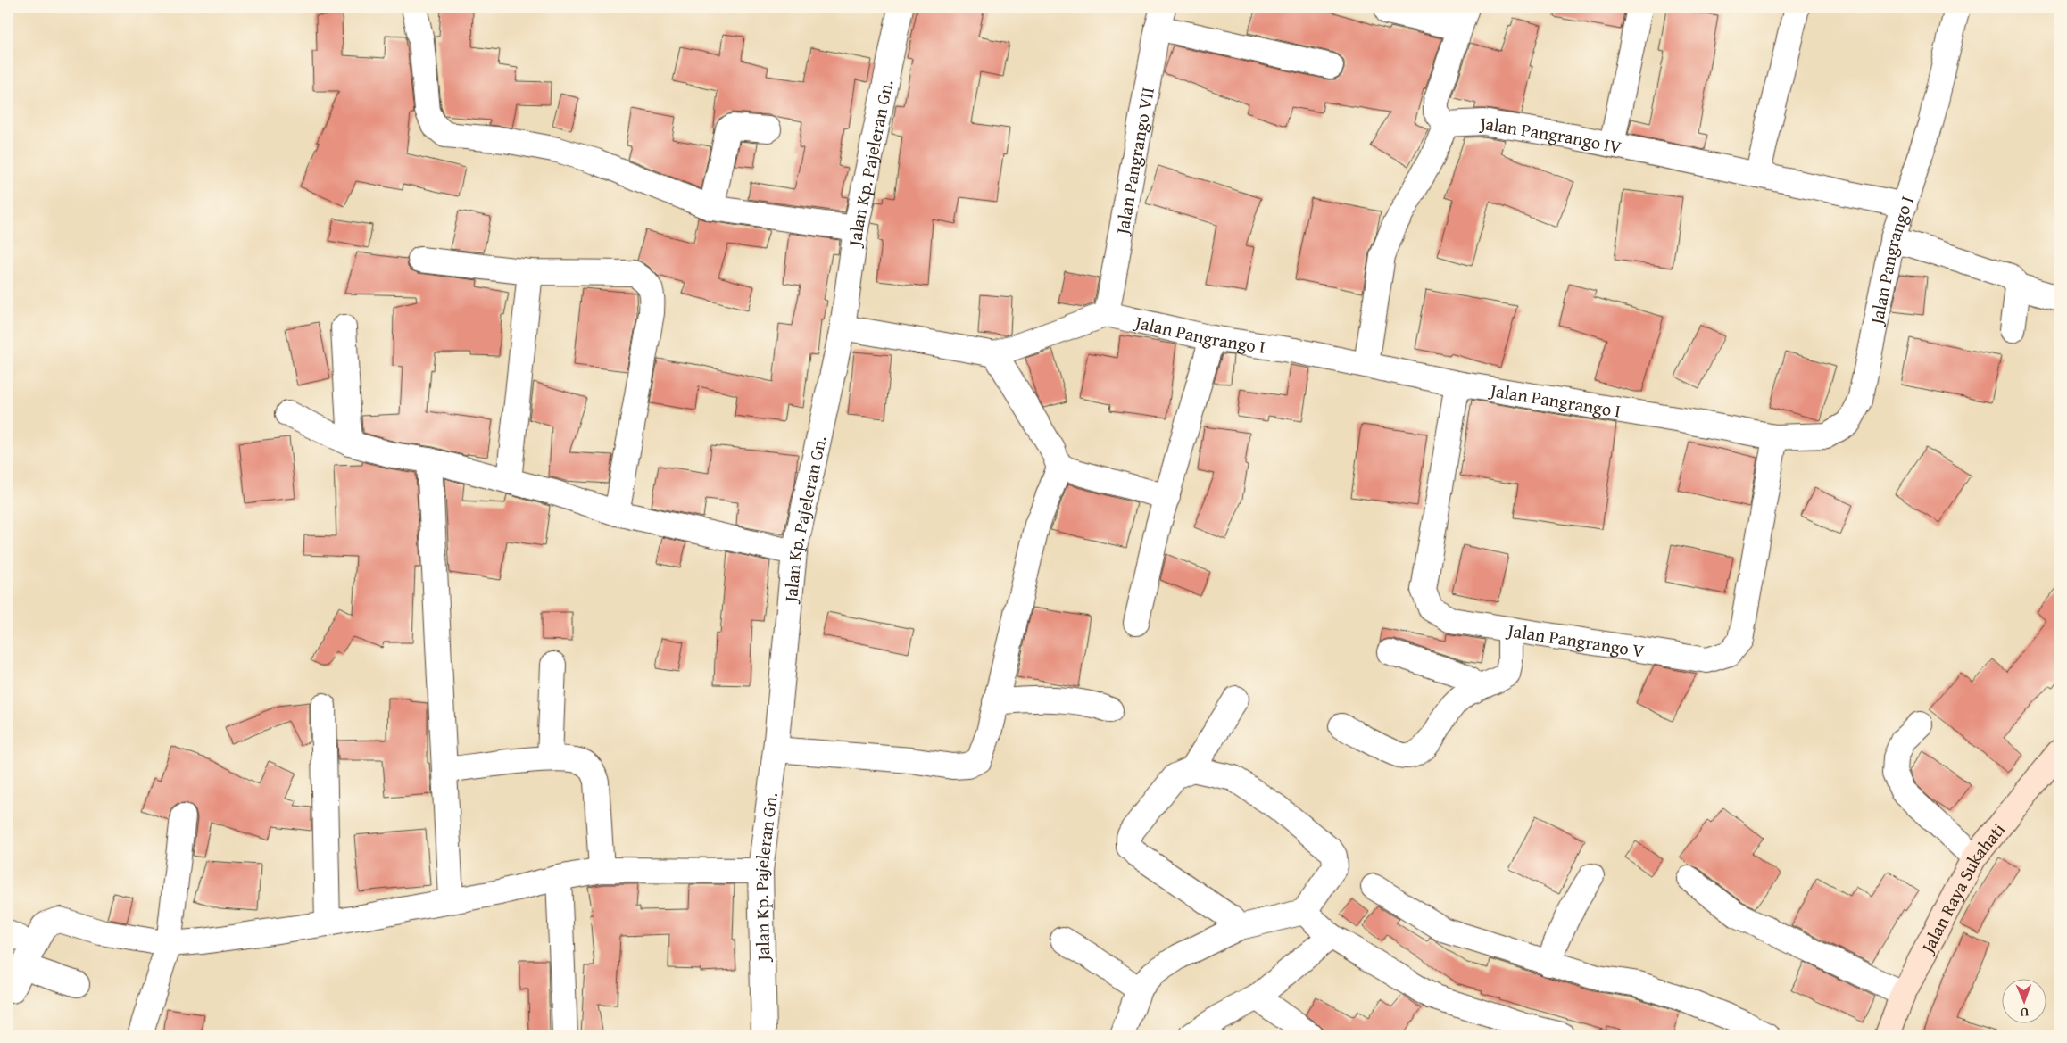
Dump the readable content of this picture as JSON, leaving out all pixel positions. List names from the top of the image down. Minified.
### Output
{"streets":{"main road":["Jalan Raya Sukahati"],"street":["Jalan Pangrango IV","Jalan Pangrango VII","Jalan Kp. Pajeleran Gn.","Jalan Pangrango I","Jalan Pangrango V"]},"crossings":[["Jalan Pangrango IV","Jalan Pangrango I"],["Jalan Pangrango VII","Jalan Pangrango I"],["Jalan Pangrango I","Jalan Pangrango V"]],"north":"bottom"}
